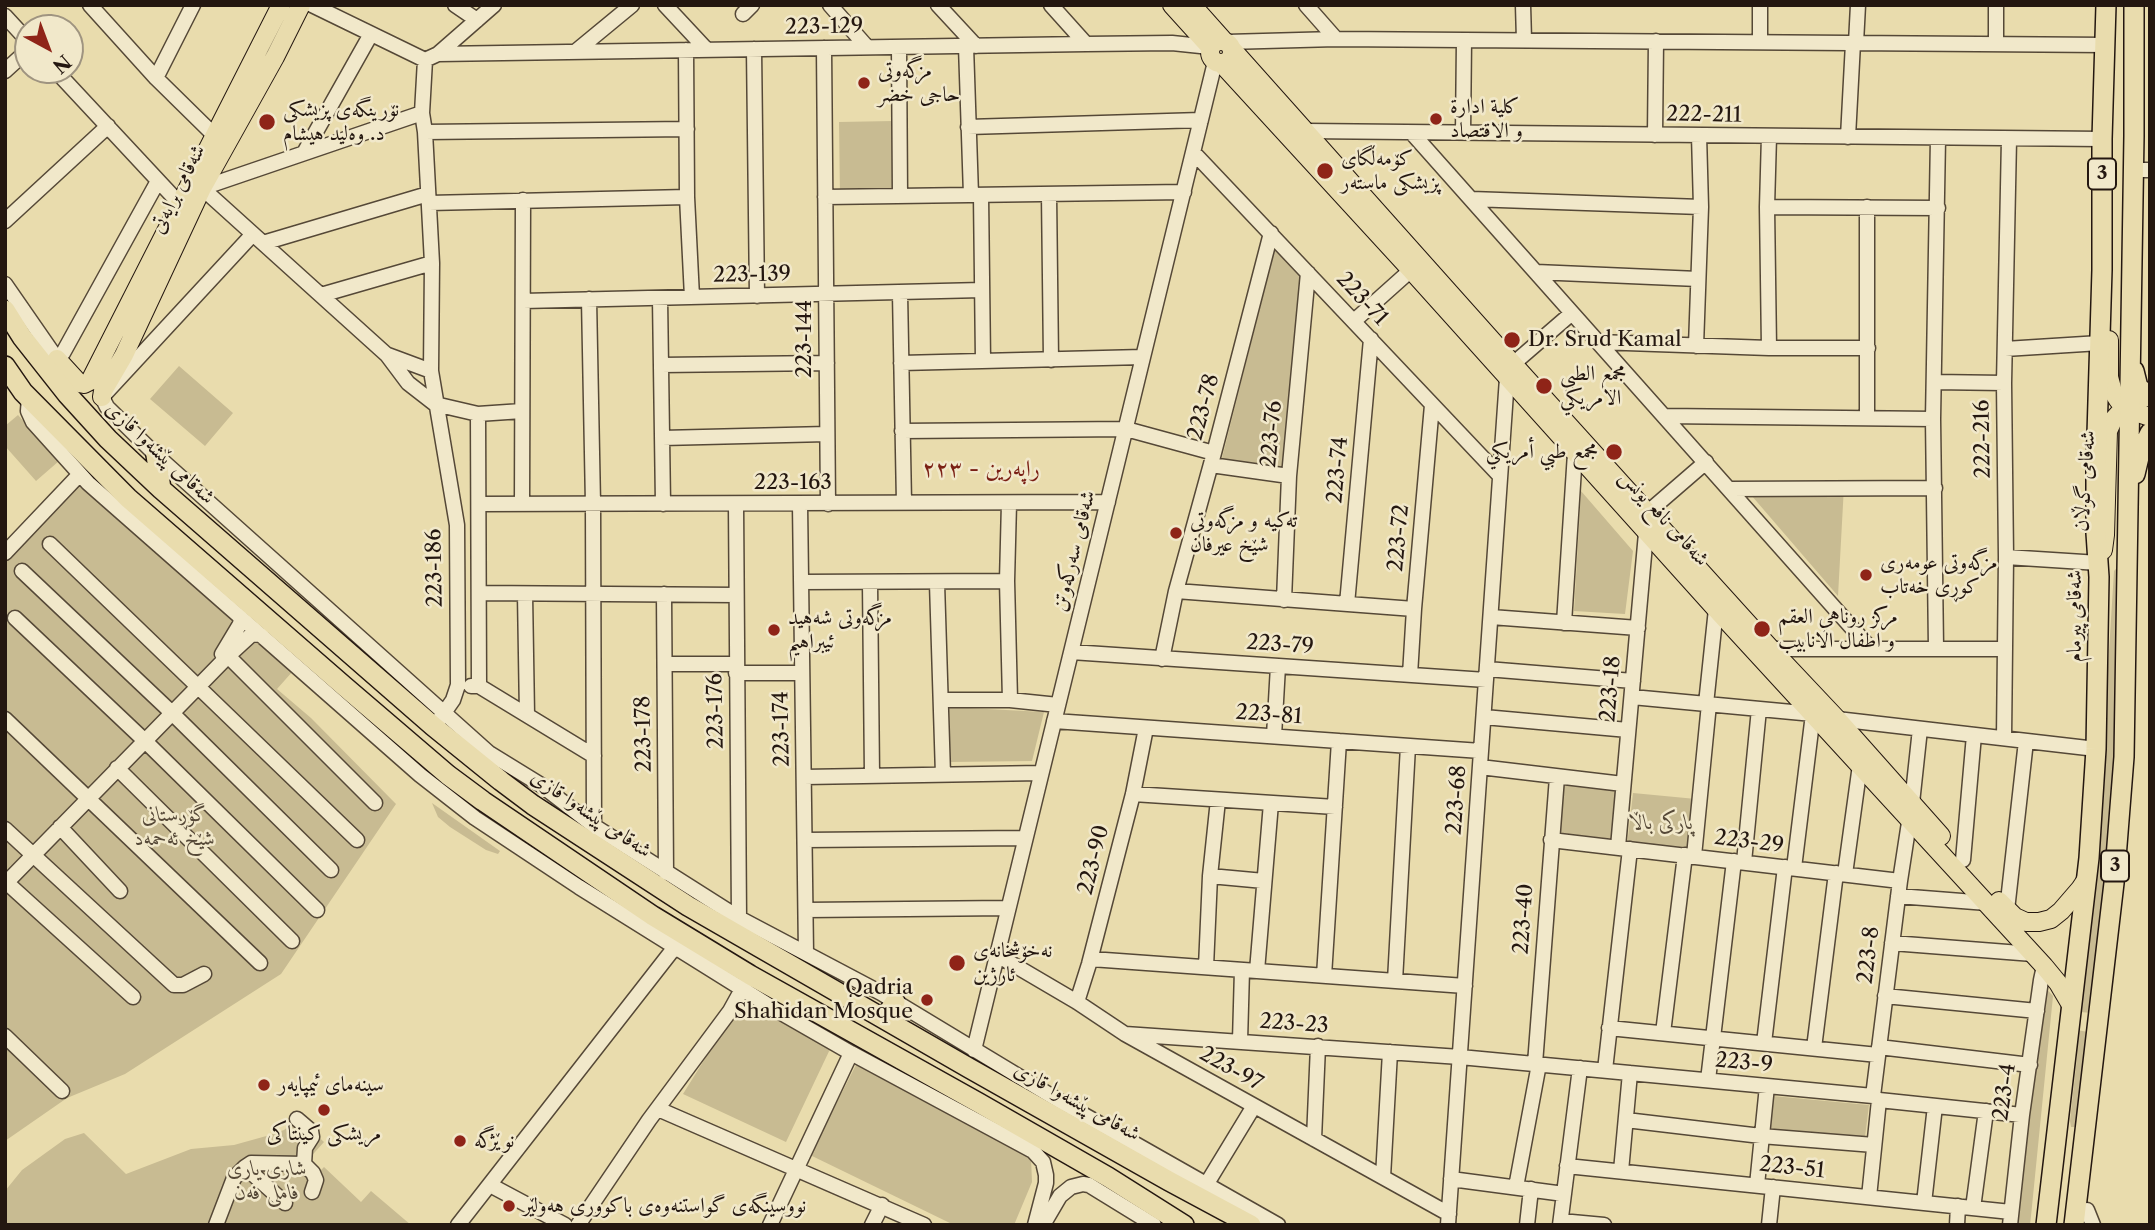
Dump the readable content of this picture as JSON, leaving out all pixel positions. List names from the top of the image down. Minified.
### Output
{"streets":{"highway":["3","شەقامی پێشەوا قازی","شەقامی پیرمام"],"main road":["شەقامی برایەتی","شەقامی گوڵان","شەقامی نافع یونس"],"street":["223-129","222-211","223-139","223-71","223-144","223-78","223-76","222-216","223-74","223-163","223-72","شەقامی سەرکەوتن","223-186","223-79","223-18","223-176","223-81","223-174","223-178","223-68","223-29","223-90","223-40","223-8","223-23","223-9","223-97","223-4","223-51"]},"crossings":[["223-129","223-144"],["223-129","شەقامی نافع یونس"],["223-129","شەقامی سەرکەوتن"],["223-129","223-186"],["223-129","شەقامی پیرمام"],["222-211","222-216"],["222-211","شەقامی نافع یونس"],["222-211","شەقامی پیرمام"],["3","شەقامی گوڵان"],["شەقامی برایەتی","شەقامی پێشەوا قازی"],["223-139","223-144"],["223-71","223-78"],["223-71","223-76"],["223-71","223-74"],["223-71","223-72"],["223-71","شەقامی سەرکەوتن"],["223-71","223-68"],["223-144","223-163"],["223-78","223-79"],["شەقامی پێشەوا قازی","223-186"],["شەقامی گوڵان","شەقامی پیرمام"],["223-163","شەقامی سەرکەوتن"],["223-163","223-176"],["223-163","223-174"],["شەقامی نافع یونس","شەقامی سەرکەوتن"],["شەقامی نافع یونس","شەقامی پیرمام"],["شەقامی نافع یونس","223-18"],["شەقامی نافع یونس","223-68"],["شەقامی نافع یونس","223-29"],["شەقامی نافع یونس","223-8"],["شەقامی نافع یونس","223-4"],["223-72","223-79"],["شەقامی سەرکەوتن","223-79"],["شەقامی سەرکەوتن","223-81"],["شەقامی سەرکەوتن","223-97"],["223-79","223-68"],["223-18","223-29"],["223-18","223-9"],["223-81","223-68"],["223-81","223-90"],["223-68","223-23"],["223-68","223-9"],["223-68","223-97"],["223-29","223-40"],["223-29","223-8"],["223-90","223-97"],["223-40","223-9"],["223-8","223-9"],["223-8","223-51"],["223-23","223-9"],["223-23","223-97"],["223-9","223-4"],["223-4","223-51"]],"districts":["راپەرین - ٢٢٣"],"parks":["گۆڕستانی شێخ ئەحمەد","پارکی باڵا","شاری یاری فاملی فەن"],"places":["مزگه‌وتی حاجی خضر","كلية ادارة و الاقتصاد","نۆرینگەی پزیشکی د. وەلید هیشام","کۆمەڵگای پزیشکی ماستەر","Dr. Srud Kamal","مجمع الطبي الامريكي","مجمع طبي أمریکي","تەکیە و مزگەوتی شێخ عیرفان","مزگەوتی عومەری کوڕی خەتاب","مركز روناهي العقم و اطفال الانابيب","مزگەوتی شەهید ئیبراهیم","نەخۆشخانەی ئارژین","Qadria Shahidan Mosque","سینەمای ئیمپایەر","مریشکی کینتاکی","نوێژگە","نووسینگەی گواستنەوەی باکووری هەولێر"],"north":"bottom right"}
